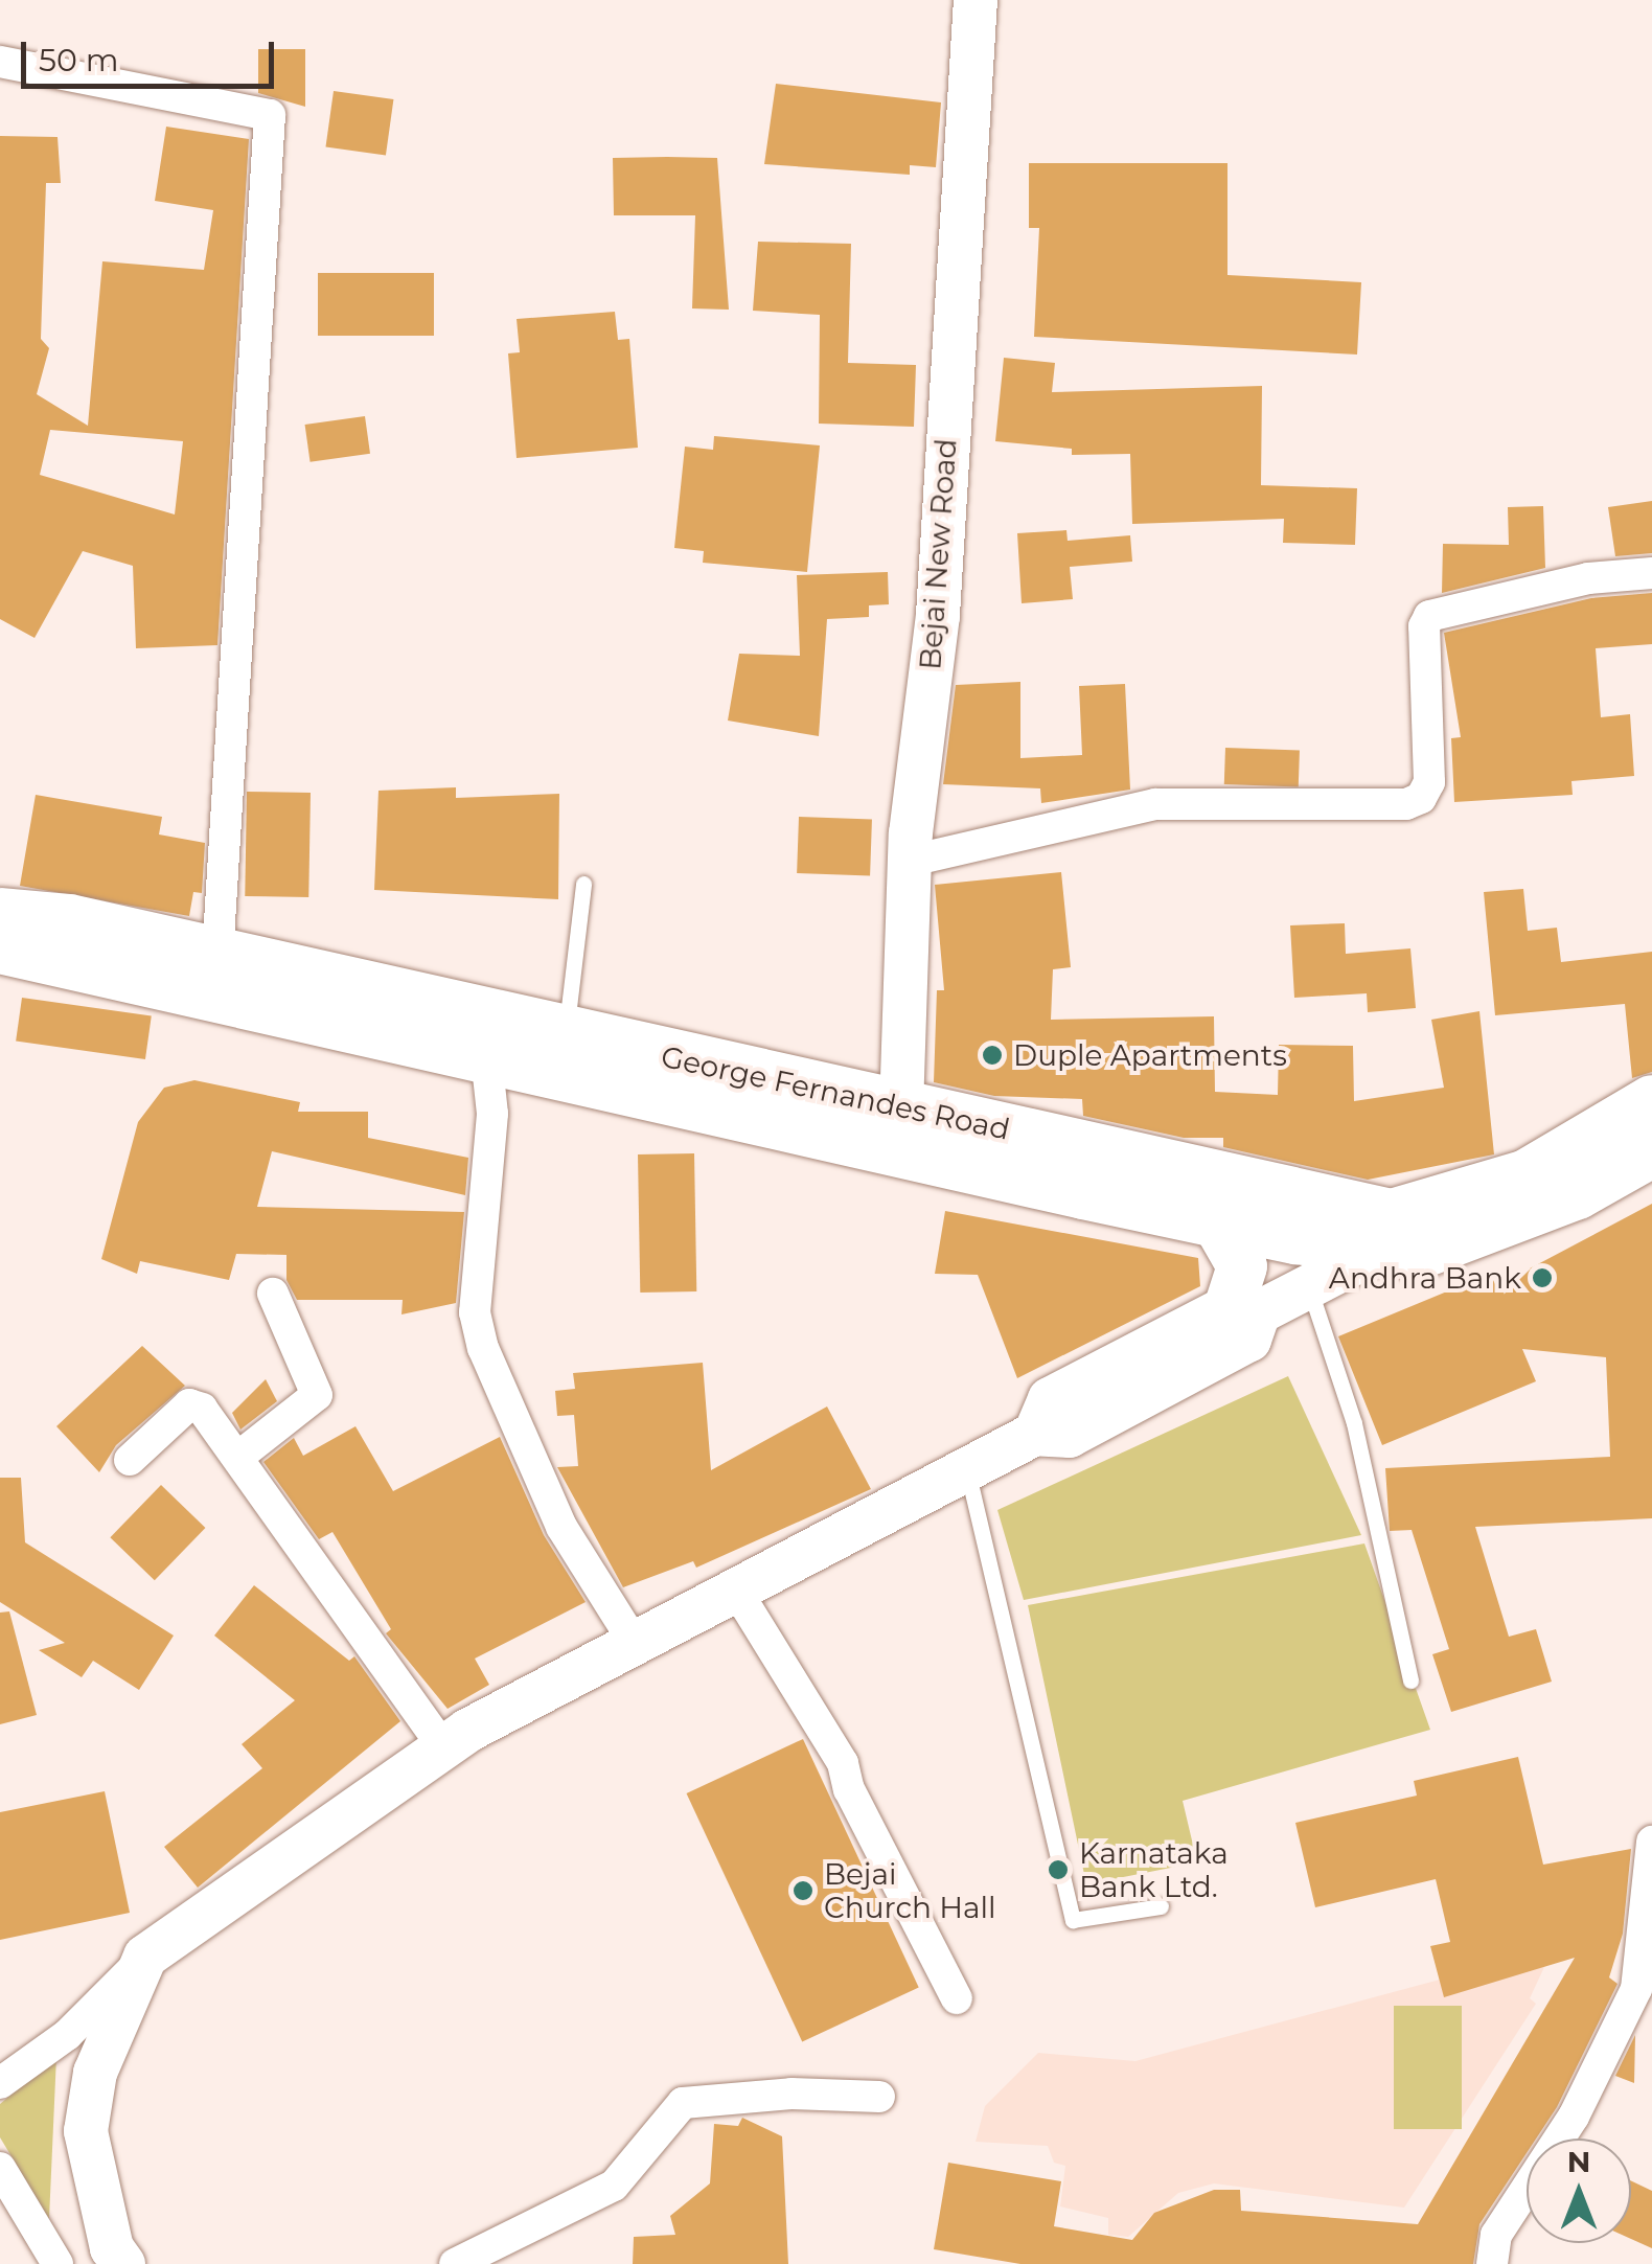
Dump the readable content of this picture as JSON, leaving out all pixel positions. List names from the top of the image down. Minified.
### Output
{"streets":{"main road":["George Fernandes Road"],"street":["Bejai New Road"]},"crossings":[["Bejai New Road","George Fernandes Road"]],"places":["Duple Apartments","Andhra Bank","Karnataka Bank Ltd.","Bejai Church Hall"],"scale_bar":"50 m","north":"top"}
